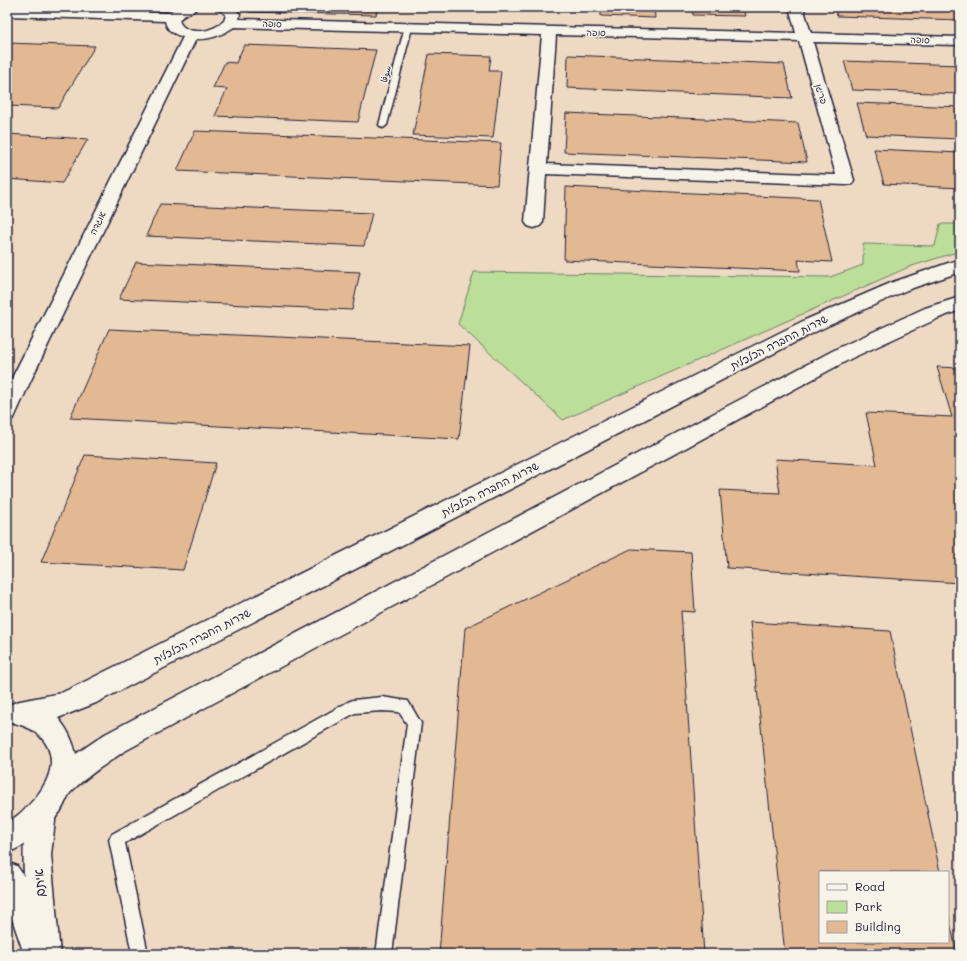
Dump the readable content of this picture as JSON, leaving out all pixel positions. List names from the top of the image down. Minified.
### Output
{"streets":{"street":["סופה","פריגן","אוגדה","שדרות החברה הכלכלית","איתם"],"lane":["سوفا"]},"crossings":[["סופה","سوفا"],["סופה","פריגן"]],"legend":["Road","Park","Building"]}
